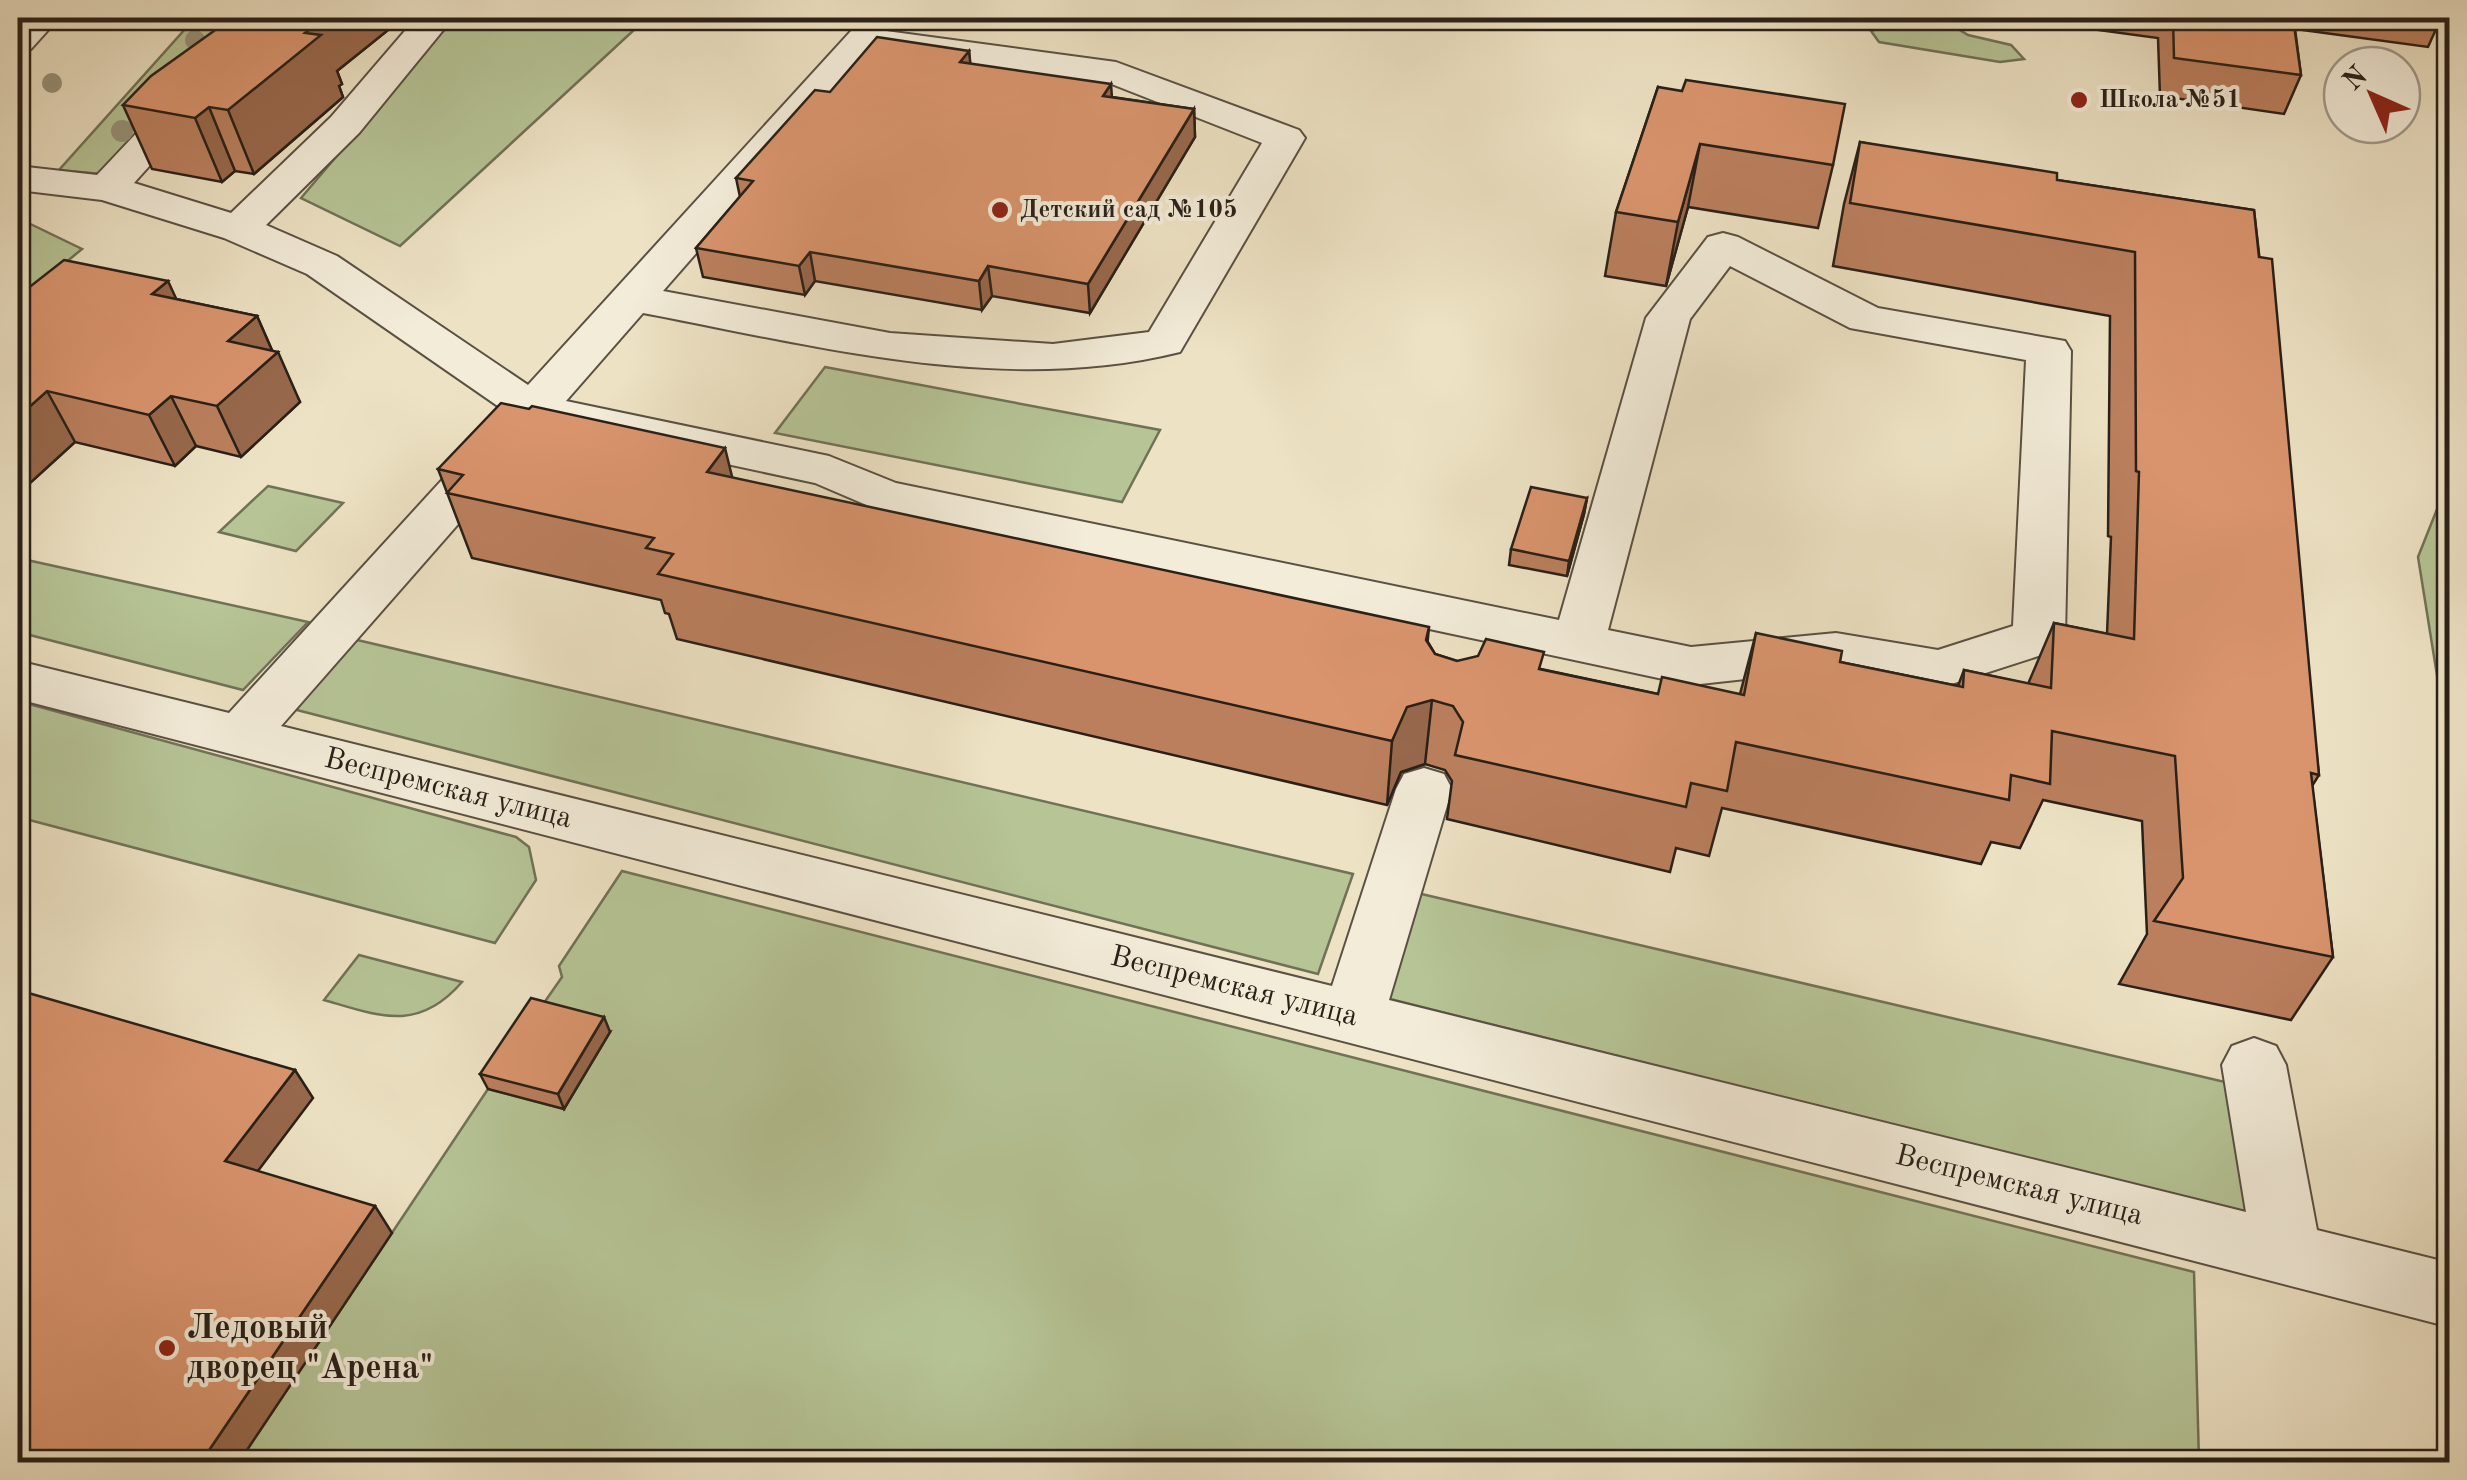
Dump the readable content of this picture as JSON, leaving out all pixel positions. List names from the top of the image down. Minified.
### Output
{"streets":{"street":["Веспремская улица"]},"places":["Школа №51","Детский сад №105","Ледовый дворец \"Арена\""],"north":"top left"}
